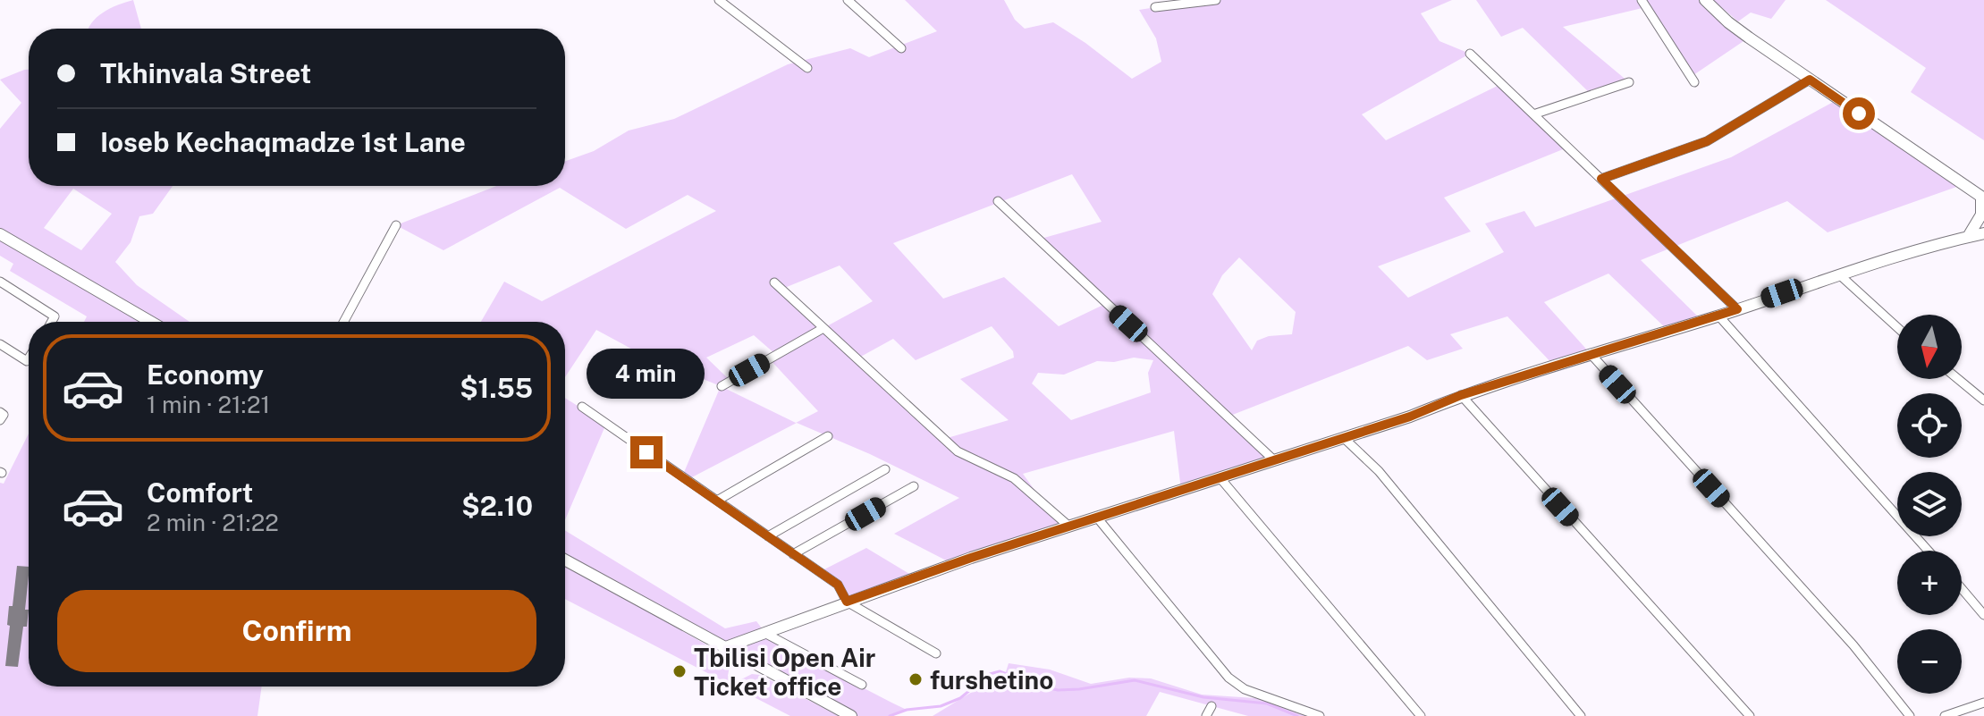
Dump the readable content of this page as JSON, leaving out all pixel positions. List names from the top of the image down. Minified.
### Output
{"places":["Tbilisi Open Air Ticket office","furshetino"],"north":"bottom","page":{"banner":["Tkhinvala Street","Ioseb Kechaqmadze 1st Lane"],"map_buttons":["+","−"],"list":[{"name":"Economy","note":"1 min · 21:21","value":"$1.55"},{"name":"Comfort","note":"2 min · 21:22","value":"$2.10"}],"bubble":"4 min","buttons":"Confirm"}}
